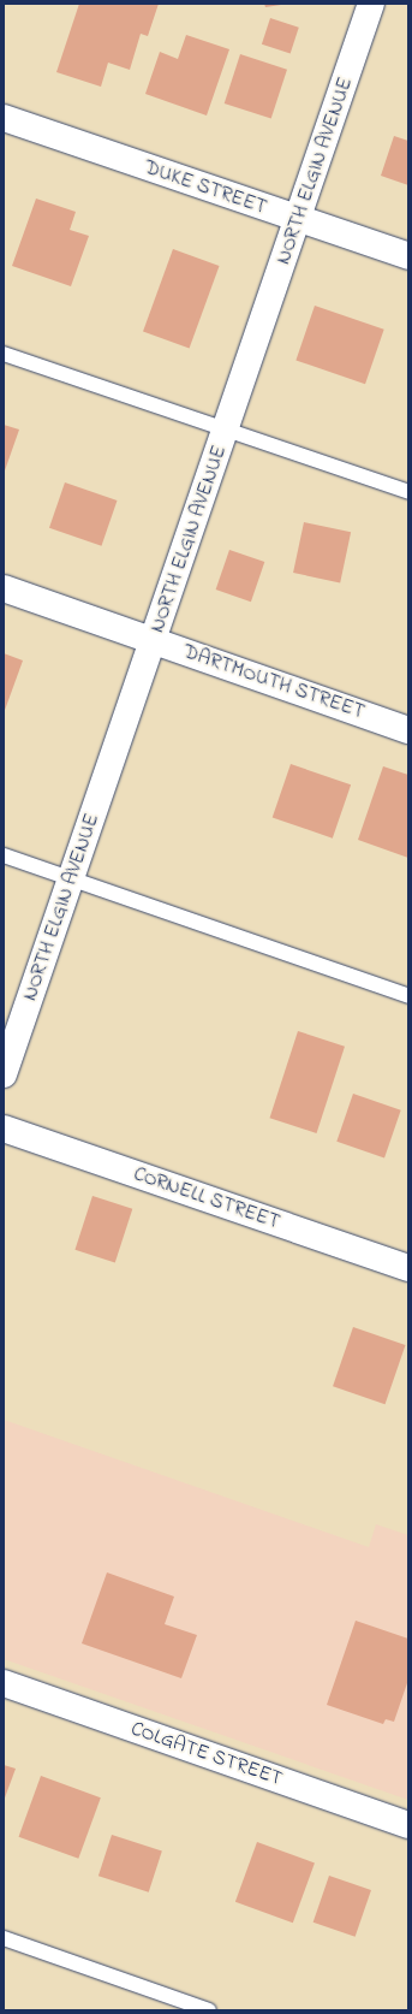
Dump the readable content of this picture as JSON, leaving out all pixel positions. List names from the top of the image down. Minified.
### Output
{"streets":{"street":["NORTH ELGIN AVENUE","DUKE STREET","DARTMOUTH STREET","CORNELL STREET","COLGATE STREET"]},"crossings":[["NORTH ELGIN AVENUE","DUKE STREET"],["NORTH ELGIN AVENUE","DARTMOUTH STREET"]]}
